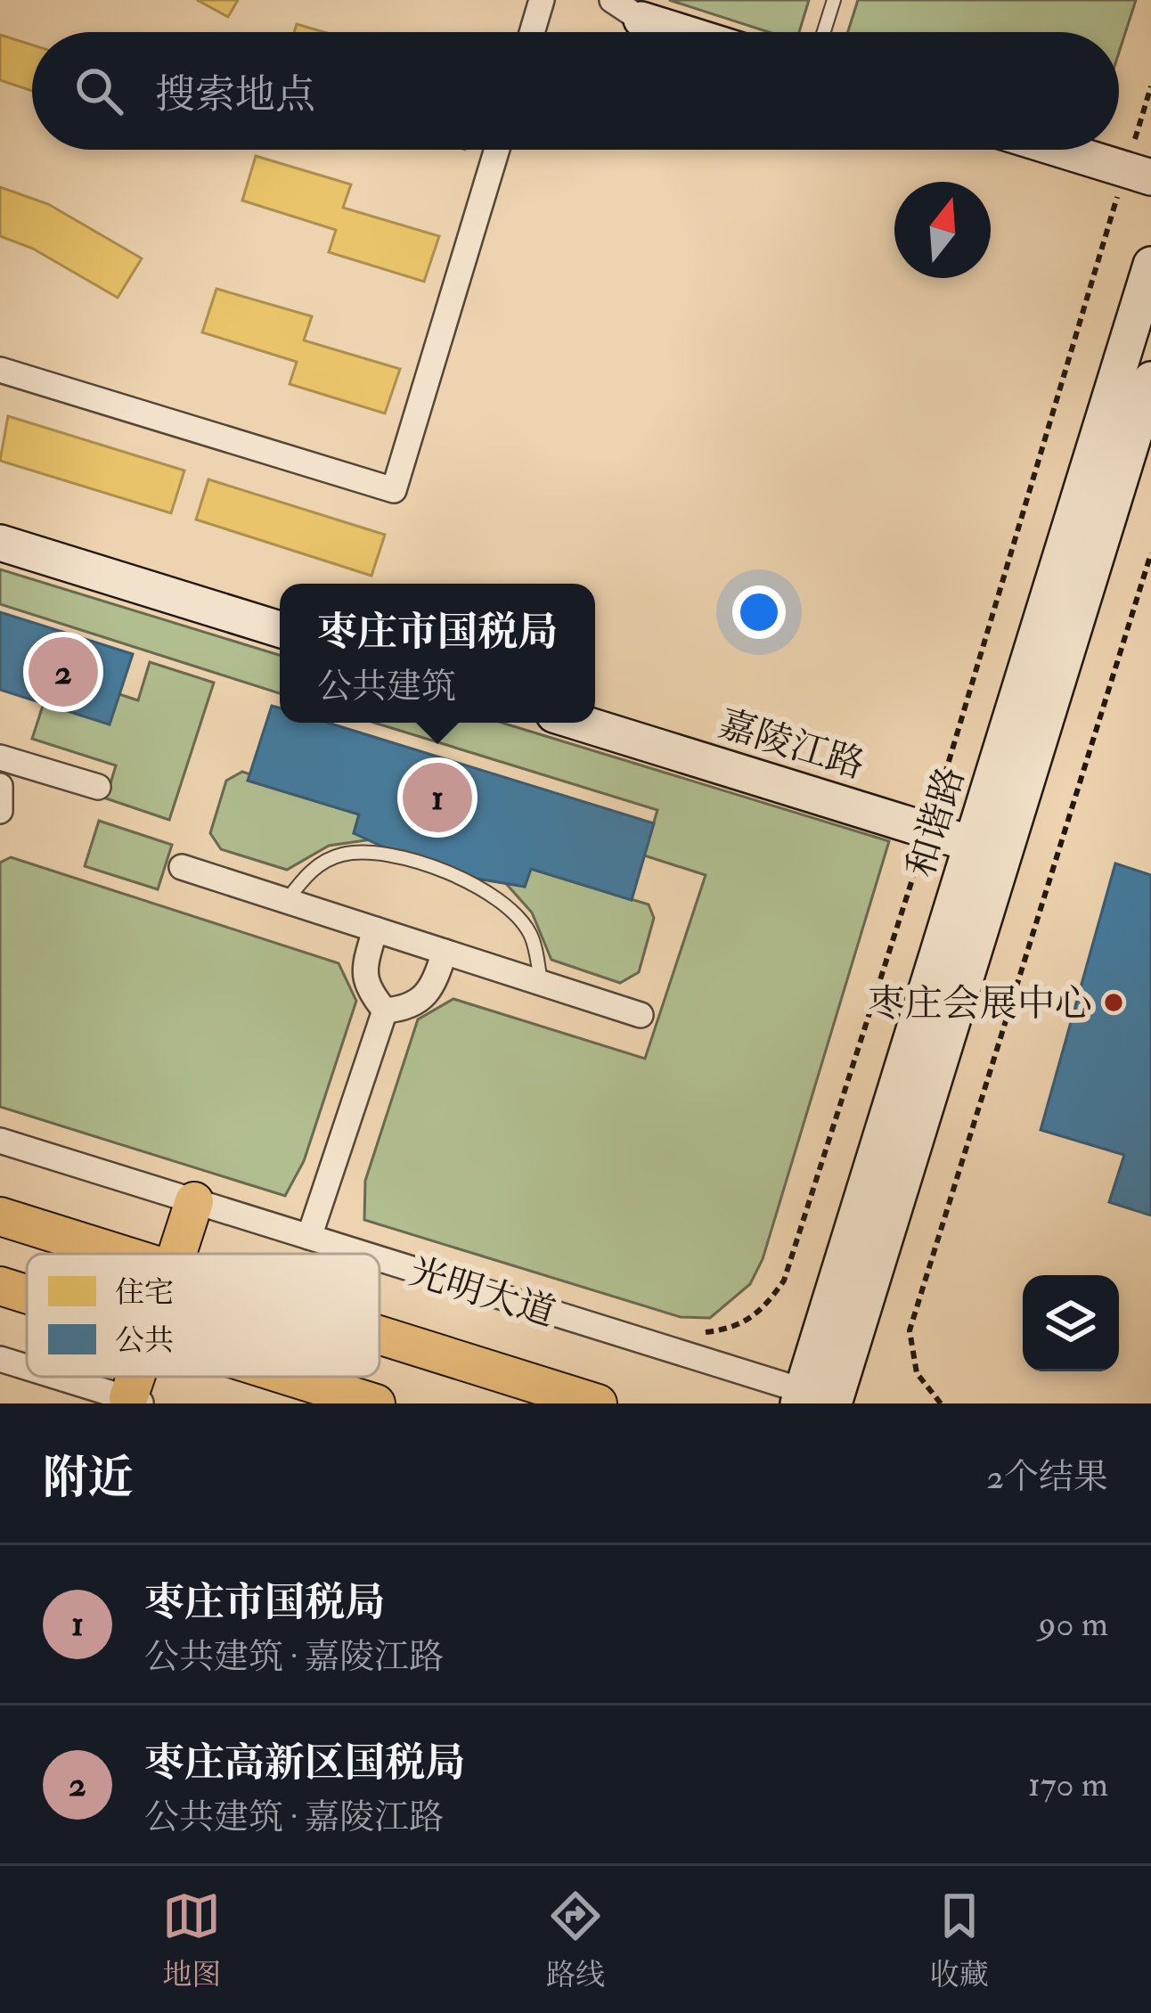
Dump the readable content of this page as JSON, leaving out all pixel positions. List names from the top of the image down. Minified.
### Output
{"streets":{"main road":["嘉陵江路","和谐路","光明大道"]},"crossings":[["嘉陵江路","和谐路"],["和谐路","光明大道"]],"places":["枣庄会展中心"],"legend":["住宅","公共"],"north":"top","page":{"search":"搜索地点","popup":["枣庄市国税局","公共建筑"],"pins":["2","1"],"heading":["附近","2个结果"],"list":[{"mark":"1","name":"枣庄市国税局","note":"公共建筑 · 嘉陵江路","value":"90 m"},{"mark":"2","name":"枣庄高新区国税局","note":"公共建筑 · 嘉陵江路","value":"170 m"}],"nav":["地图","路线","收藏"]}}
